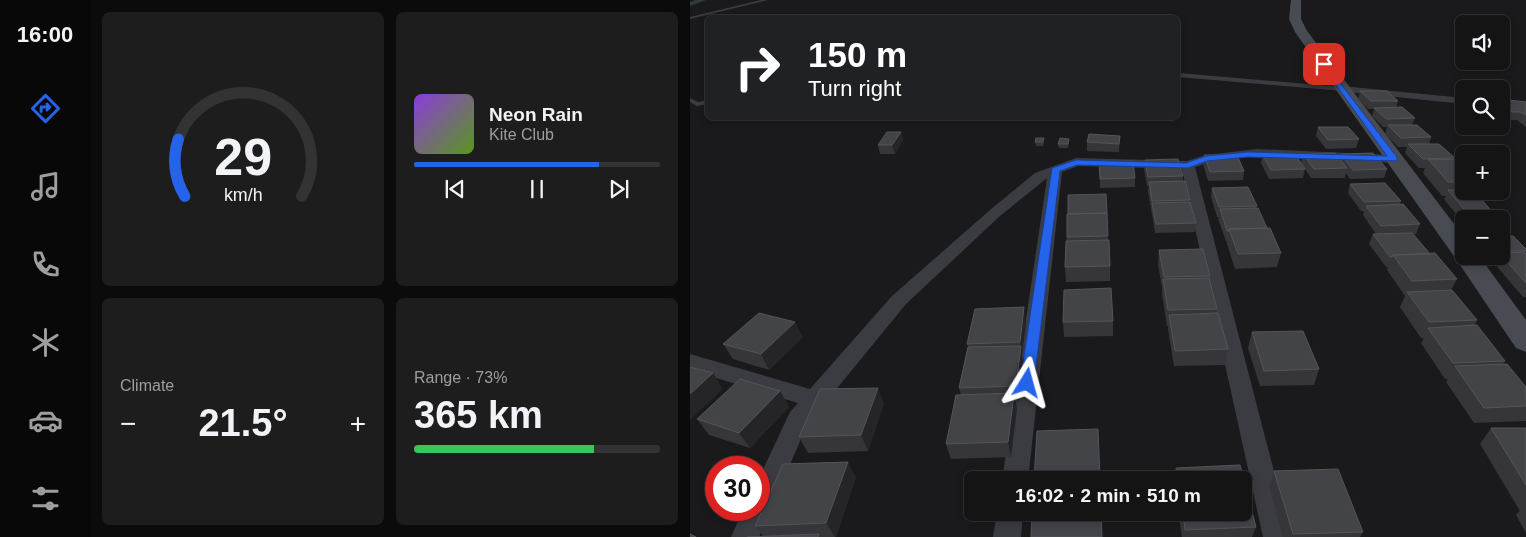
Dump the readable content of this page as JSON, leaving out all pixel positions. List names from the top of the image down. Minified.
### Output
{"page":{"tabs":"16:00","map_buttons":["+","−"],"turn":["150 m","Turn right"],"song":["Neon Rain","Kite Club"],"tile":["Climate",["Range · 73%","365 km"]],"heat":["−","21.5°","+"],"limit":"30","trip":"16:02 · 2 min · 510 m","gauge":["29","km/h"]}}
